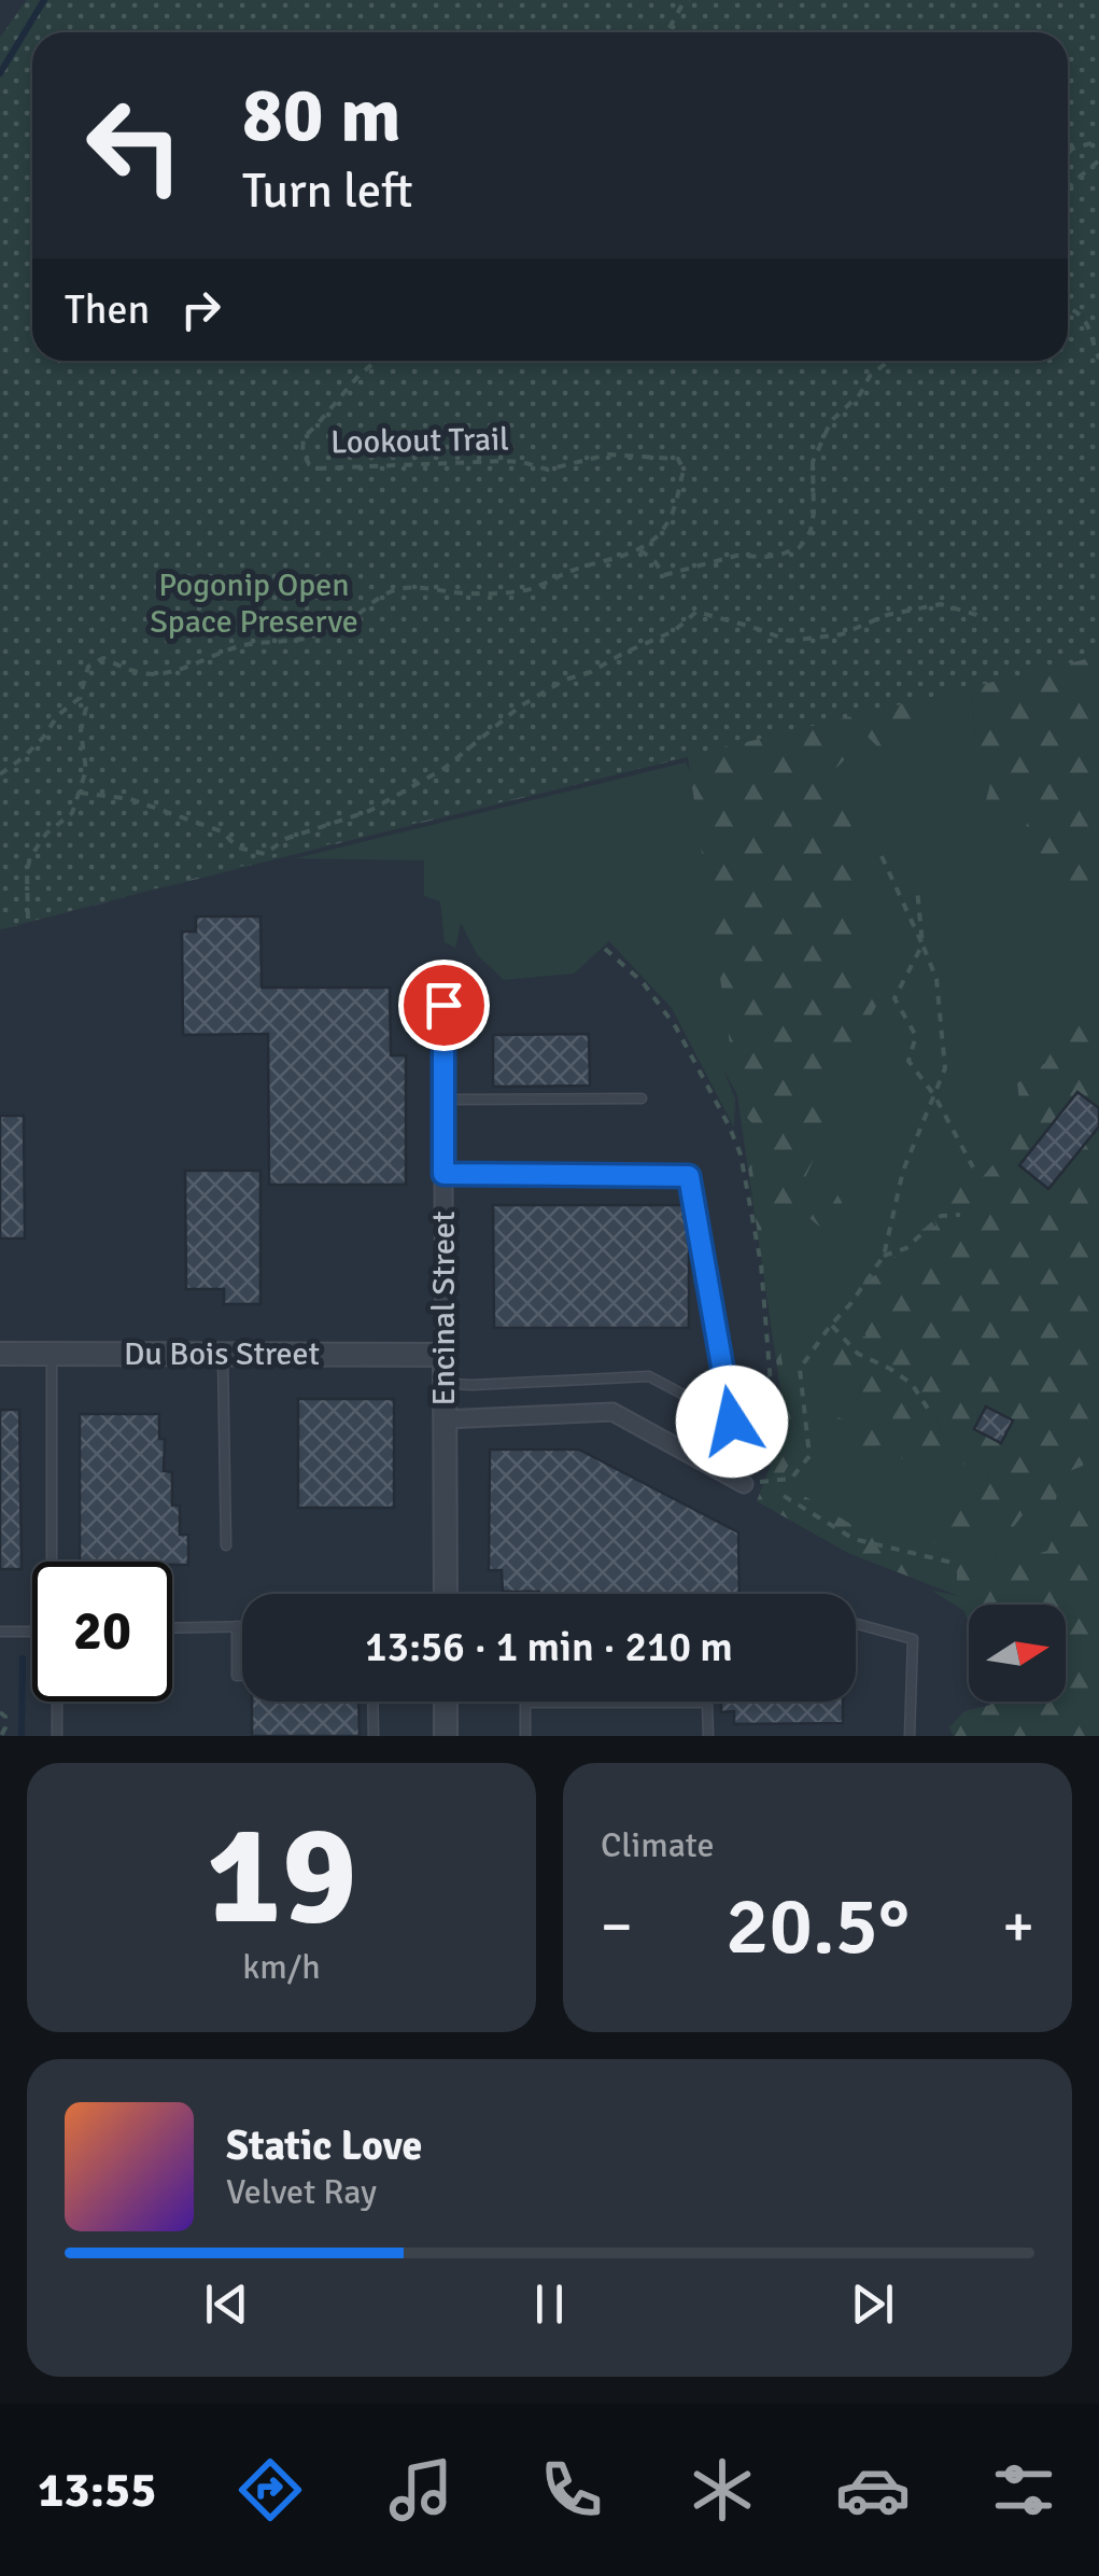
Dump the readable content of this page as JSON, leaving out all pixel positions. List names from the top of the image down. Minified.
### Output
{"streets":{"street":["Encinal Street","Du Bois Street"],"path":["Lookout Trail"]},"crossings":[["Encinal Street","Du Bois Street"]],"parks":["Pogonip Open Space Preserve"],"north":"right","page":{"turn":["80 m","Turn left"],"then":"Then","limit":"20","trip":"13:56 · 1 min · 210 m","tile":[["19","km/h"],"Climate"],"heat":["−","20.5°","+"],"song":["Static Love","Velvet Ray"],"tabs":"13:55"}}
